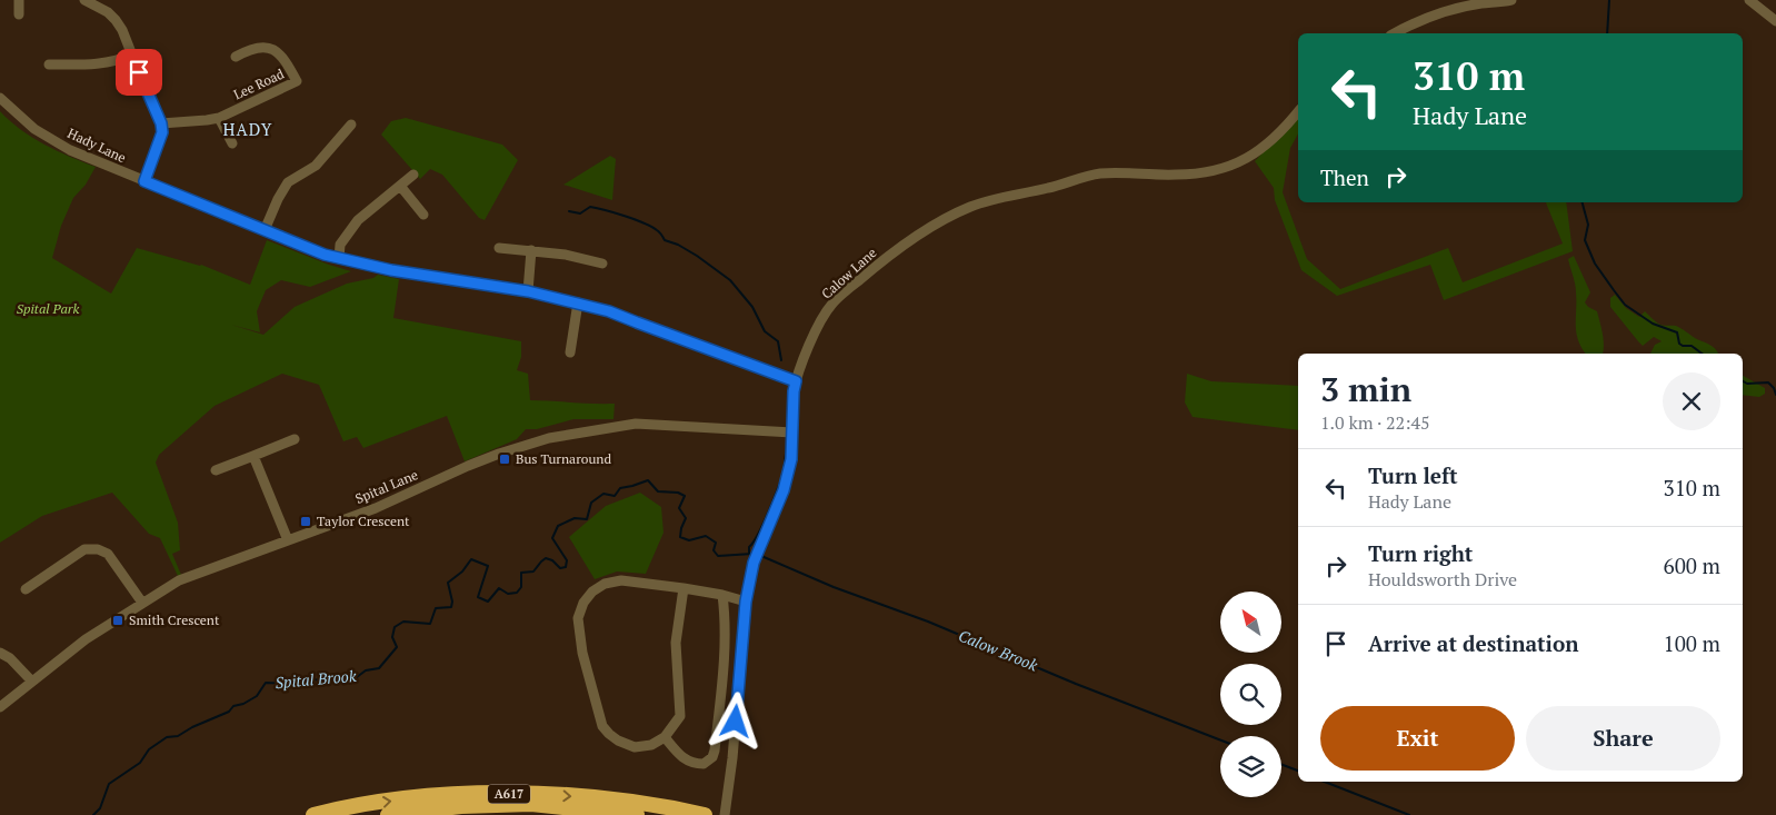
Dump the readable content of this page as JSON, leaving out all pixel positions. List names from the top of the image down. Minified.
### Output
{"streets":{"highway":["A617"],"street":["Lee Road","Hady Lane","Calow Lane","Spital Lane"]},"crossings":[["Hady Lane","Calow Lane"],["Calow Lane","Spital Lane"]],"districts":["HADY"],"water":["Calow Brook","Spital Brook"],"parks":["Spital Park"],"places":{"transit":["Bus Turnaround","Taylor Crescent","Smith Crescent"]},"north":"top left","page":{"turn":["310 m","Hady Lane"],"then":"Then","heading":["3 min","1.0 km · 22:45"],"list":[{"name":"Turn left","note":"Hady Lane","value":"310 m"},{"name":"Turn right","note":"Houldsworth Drive","value":"600 m"},{"name":"Arrive at destination","value":"100 m"}],"buttons":["Exit","Share"]}}
